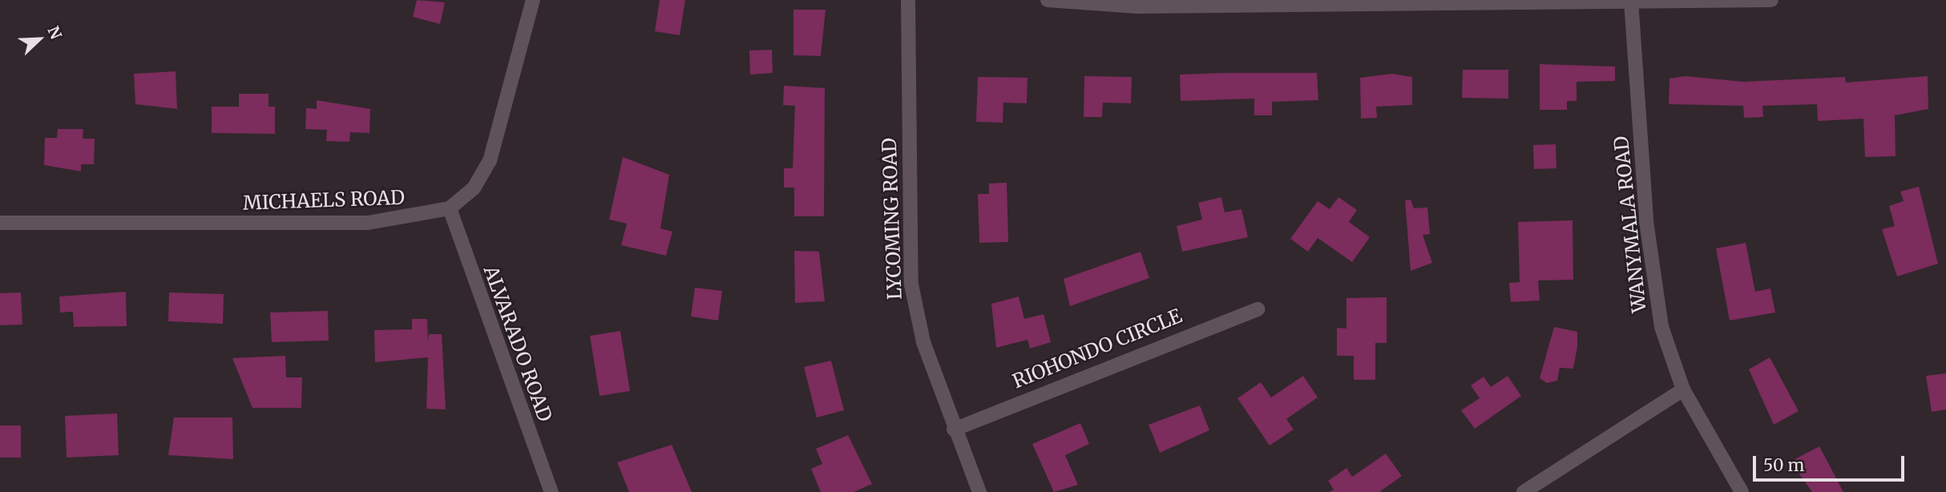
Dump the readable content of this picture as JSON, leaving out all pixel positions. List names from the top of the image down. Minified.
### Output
{"streets":{"street":["MICHAELS ROAD","LYCOMING ROAD","WANYMALA ROAD","ALVARADO ROAD","RIOHONDO CIRCLE"]},"crossings":[["MICHAELS ROAD","ALVARADO ROAD"],["LYCOMING ROAD","RIOHONDO CIRCLE"]],"scale_bar":"50 m","north":"top right"}
